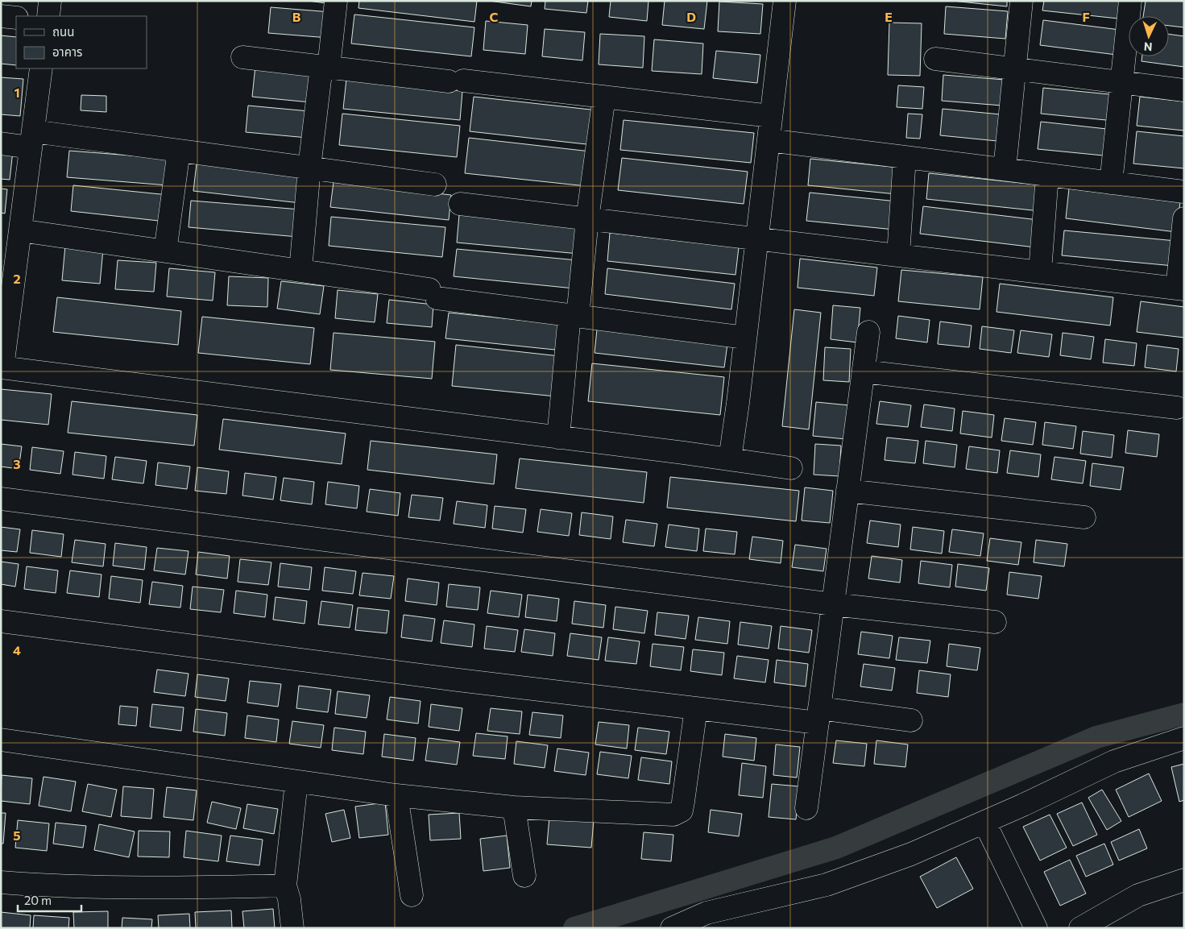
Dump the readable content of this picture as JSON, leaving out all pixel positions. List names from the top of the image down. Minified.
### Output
{"legend":["ถนน","อาคาร"],"scale_bar":"20 m","north":"bottom","grid":{"columns":["B","C","D","E","F"],"rows":["1","2","3","4","5"]}}
